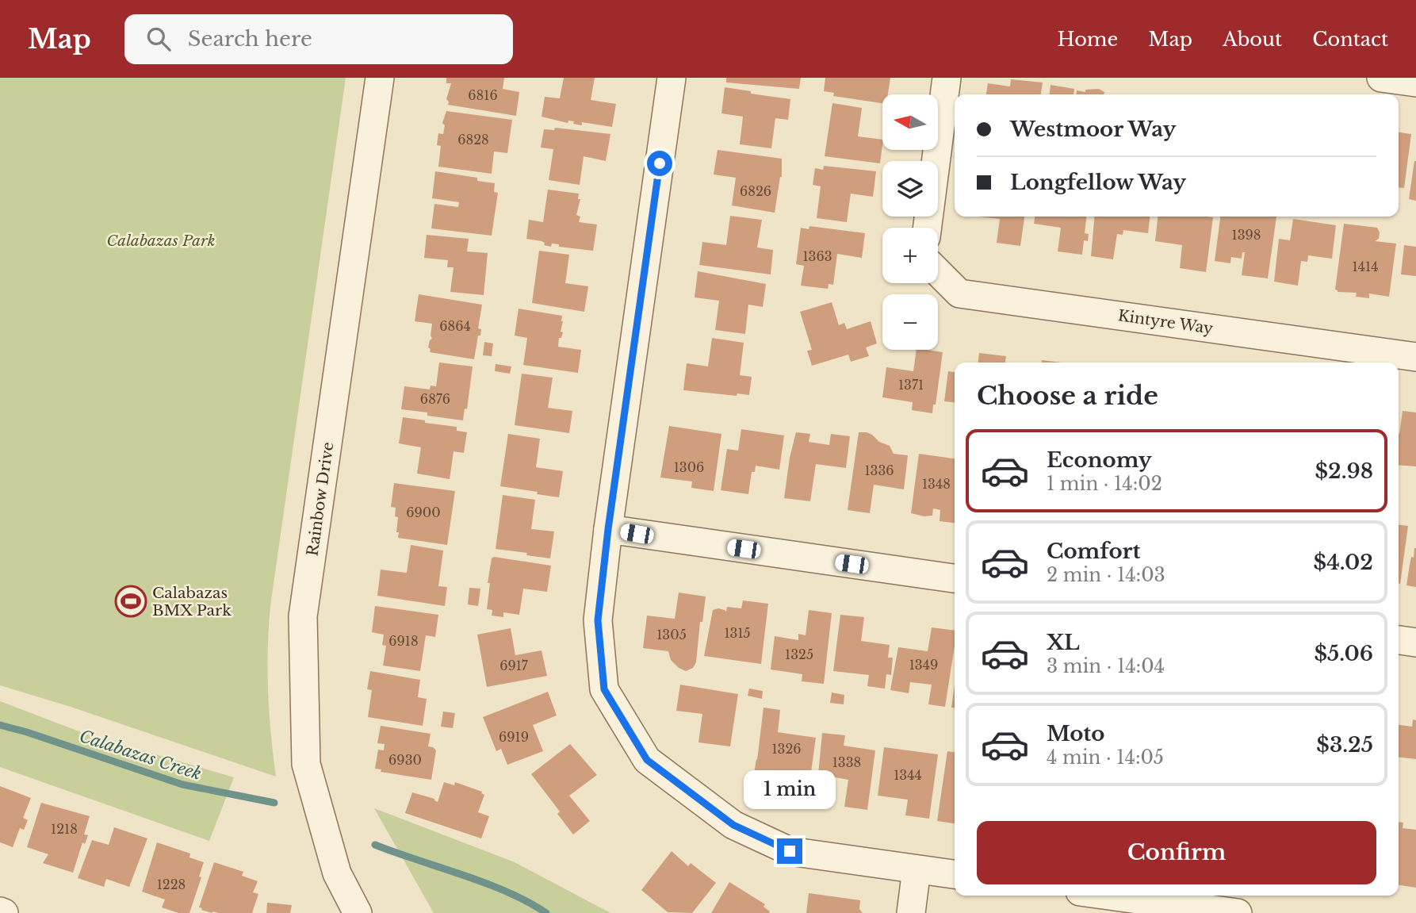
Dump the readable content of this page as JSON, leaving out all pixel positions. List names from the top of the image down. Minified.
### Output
{"streets":{"street":["Kintyre Way","Rainbow Drive"]},"water":["Calabazas Creek"],"parks":["Calabazas Park"],"places":{"sports":["Calabazas BMX Park"]},"house_numbers":["6816","6828","6826","1398","1363","1414","6864","1371","6876","1306","1336","1348","6900","1315","1305","6918","1325","1349","6917","6919","1326","6930","1338","1344","1218","1228"],"north":"left","page":{"header":"Map","search":"Search here","nav":["Home","Map","About","Contact"],"map_buttons":["+","−"],"banner":["Westmoor Way","Longfellow Way"],"heading":"Choose a ride","list":[{"name":"Economy","note":"1 min · 14:02","value":"$2.98"},{"name":"Comfort","note":"2 min · 14:03","value":"$4.02"},{"name":"XL","note":"3 min · 14:04","value":"$5.06"},{"name":"Moto","note":"4 min · 14:05","value":"$3.25"}],"bubble":"1 min","buttons":"Confirm"}}
